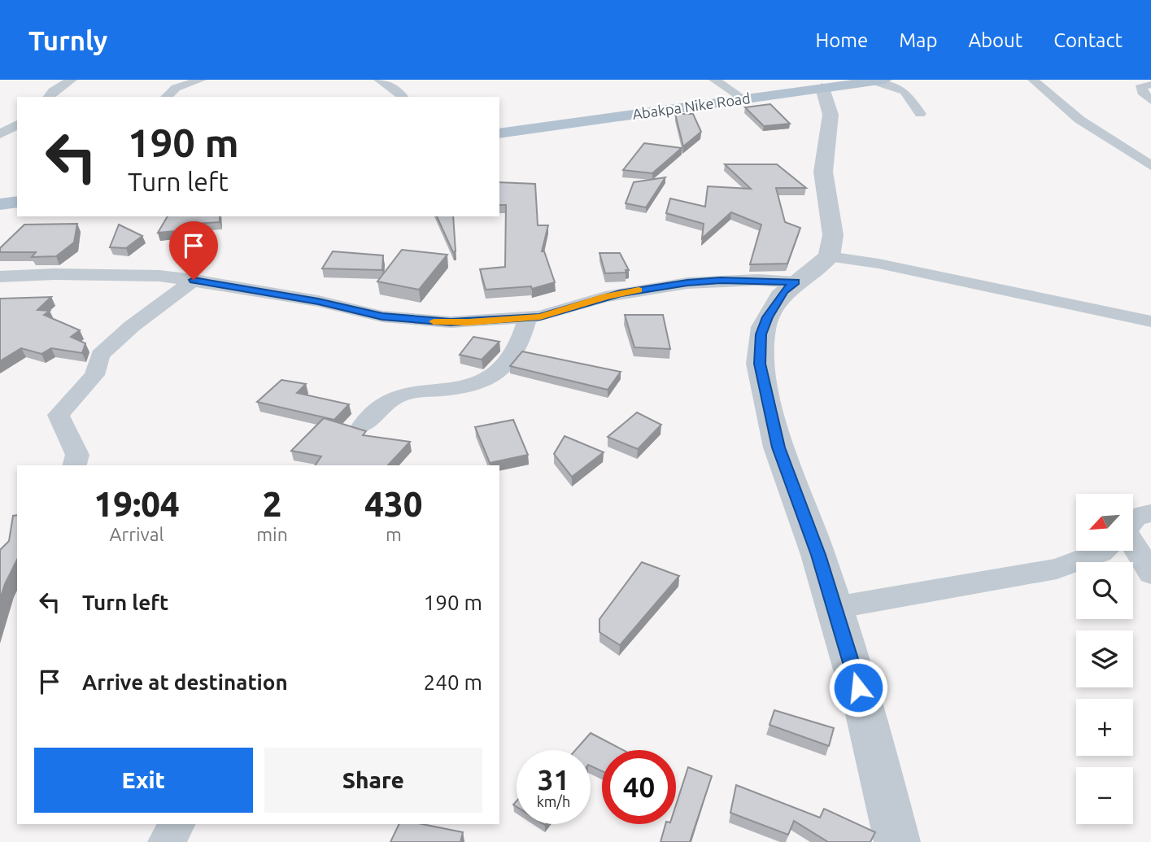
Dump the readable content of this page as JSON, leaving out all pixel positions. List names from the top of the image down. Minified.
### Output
{"streets":{"main road":["Abakpa Nike Road"]},"north":"bottom left","page":{"header":"Turnly","nav":["Home","Map","About","Contact"],"turn":["190 m","Turn left"],"eta":["19:04","Arrival","2","min","430","m"],"map_buttons":["+","−"],"list":[{"name":"Turn left","value":"190 m"},{"name":"Arrive at destination","value":"240 m"}],"buttons":["Exit","Share"],"speed":"31 km/h","limit":"40"}}
